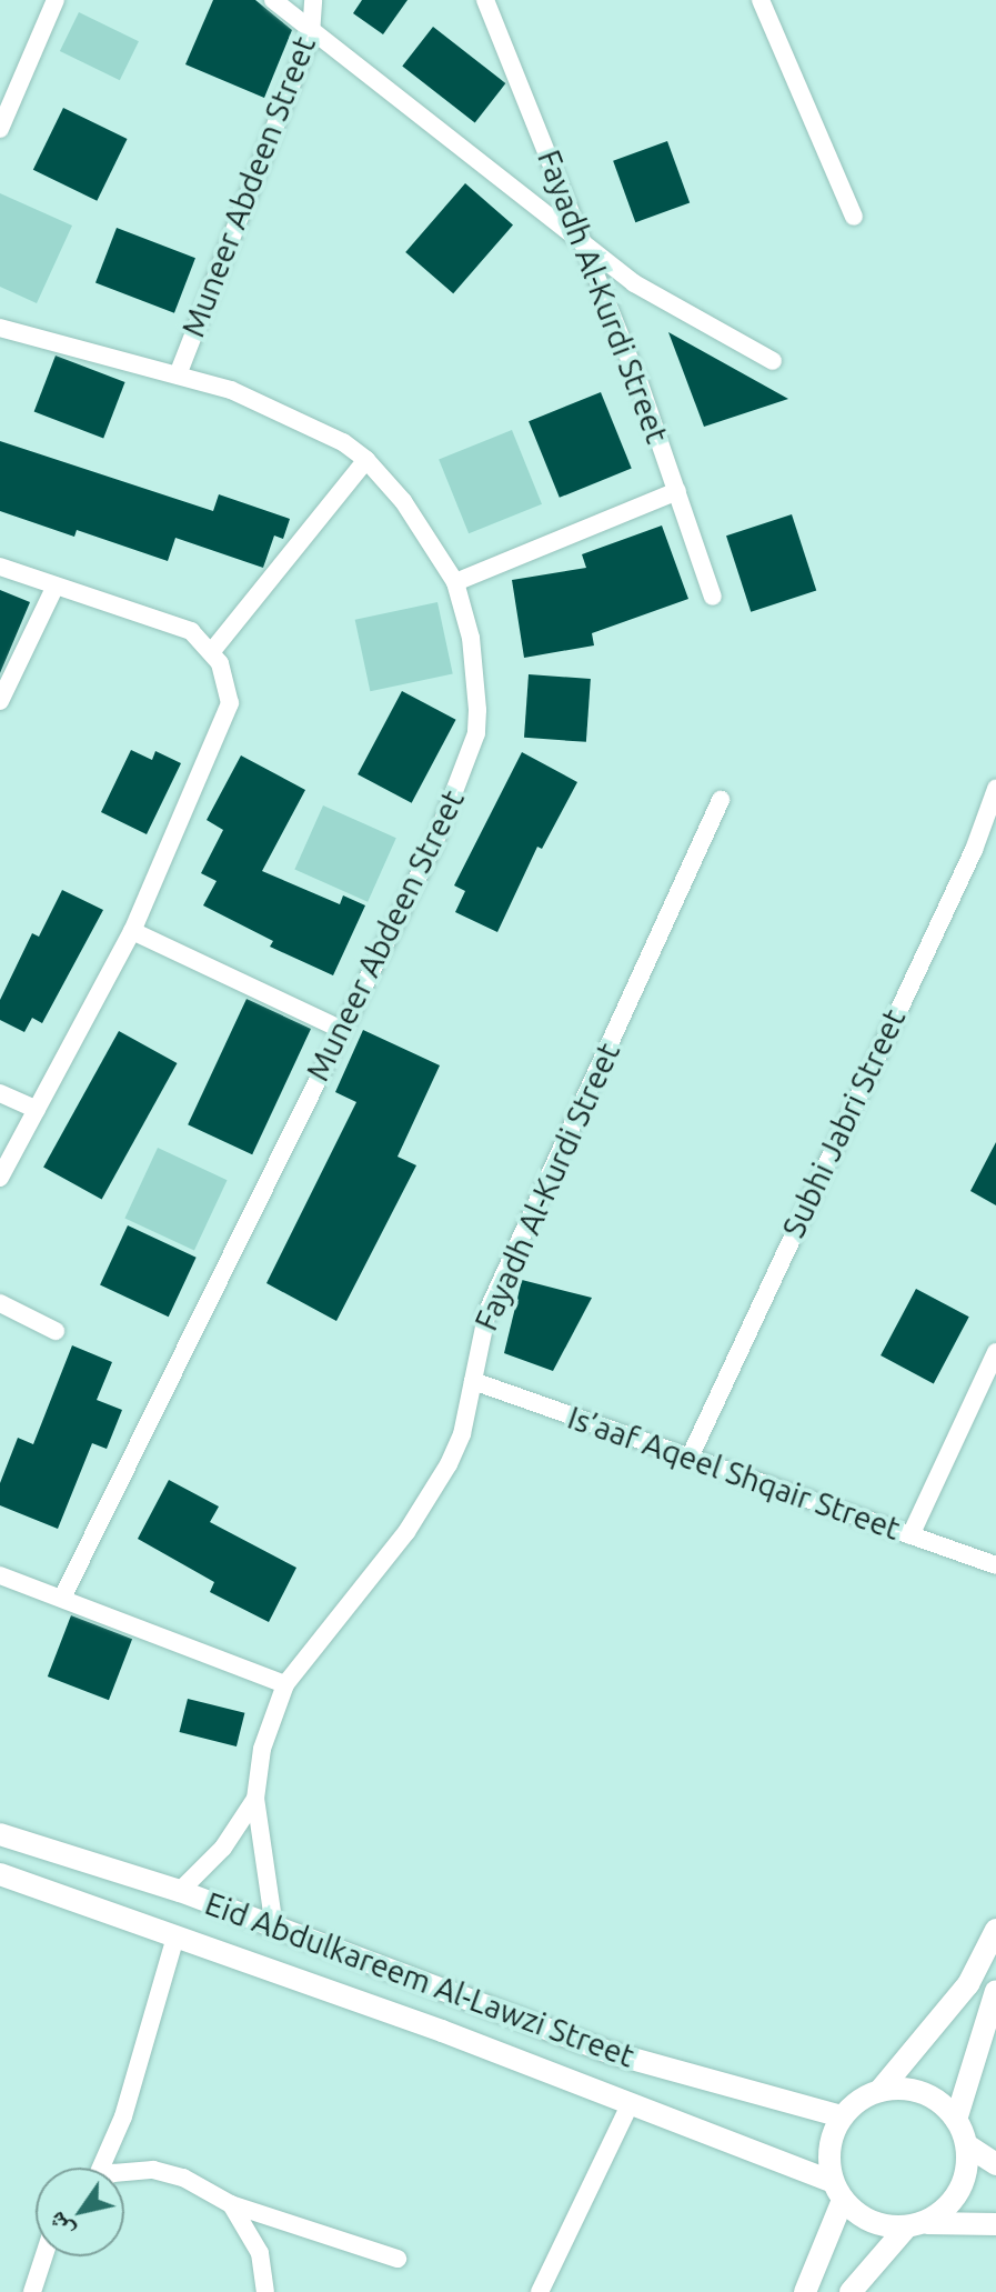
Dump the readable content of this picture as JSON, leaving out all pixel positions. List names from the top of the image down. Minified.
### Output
{"streets":{"street":["Muneer Abdeen Street","Fayadh Al-Kurdi Street","Subhi Jabri Street","Is’aaf Aqeel Shqair Street","Eid Abdulkareem Al-Lawzi Street"]},"crossings":[["Fayadh Al-Kurdi Street","Is’aaf Aqeel Shqair Street"],["Fayadh Al-Kurdi Street","Eid Abdulkareem Al-Lawzi Street"],["Subhi Jabri Street","Is’aaf Aqeel Shqair Street"]],"north":"bottom left"}
